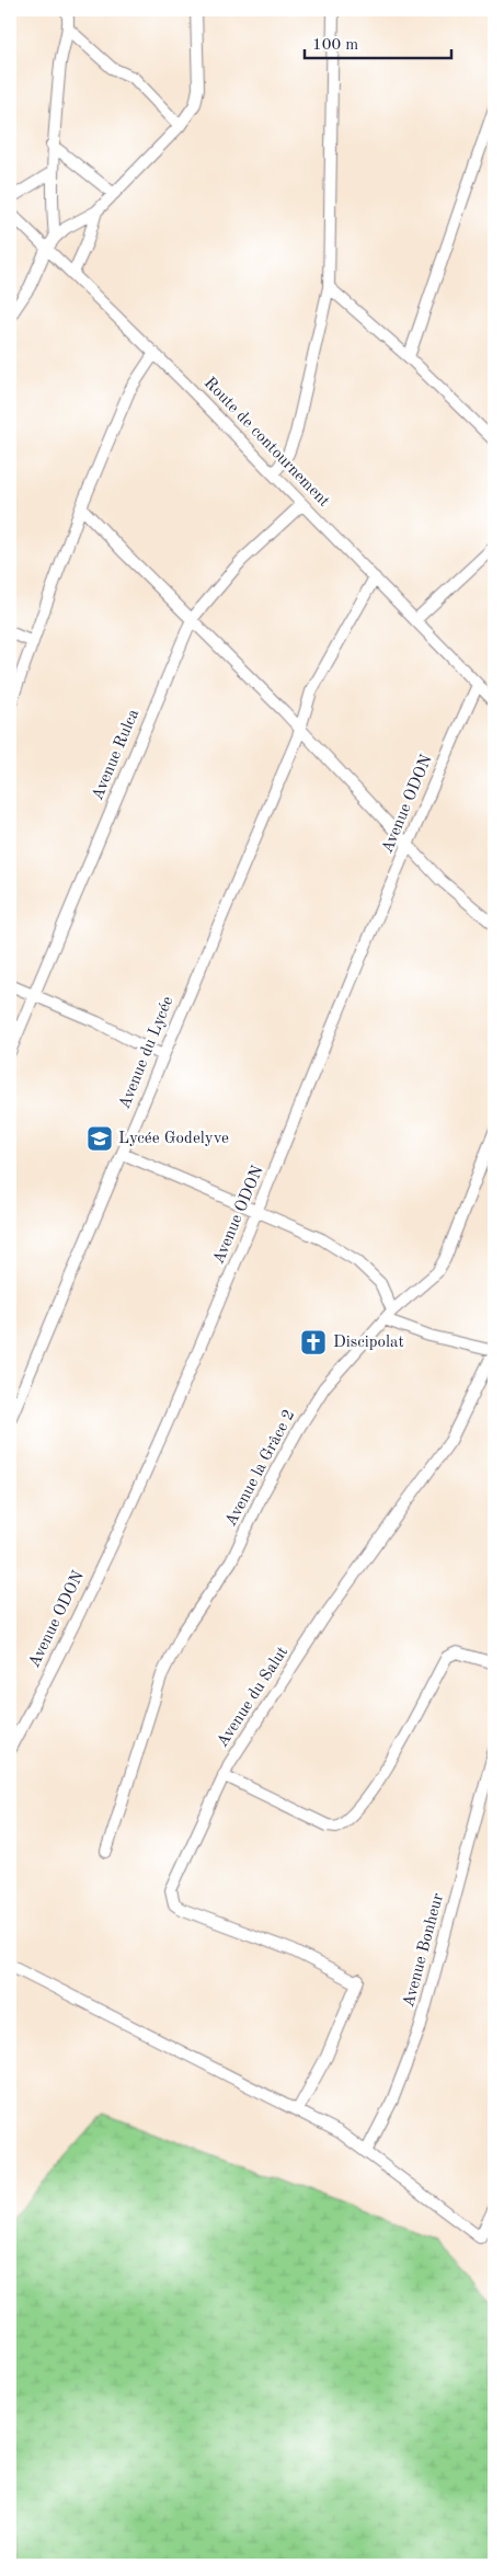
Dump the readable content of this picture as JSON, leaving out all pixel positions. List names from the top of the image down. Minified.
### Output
{"streets":{"street":["Route de contournement","Avenue Rulca","Avenue ODON","Avenue du Lycée","Avenue la Grâce 2","Avenue du Salut","Avenue Bonheur"]},"crossings":[["Route de contournement","Avenue Rulca"],["Route de contournement","Avenue ODON"],["Route de contournement","Avenue du Lycée"]],"places":{"school or university":["Lycée Godelyve"],"church":["Discipolat"]},"scale_bar":"100 m"}
